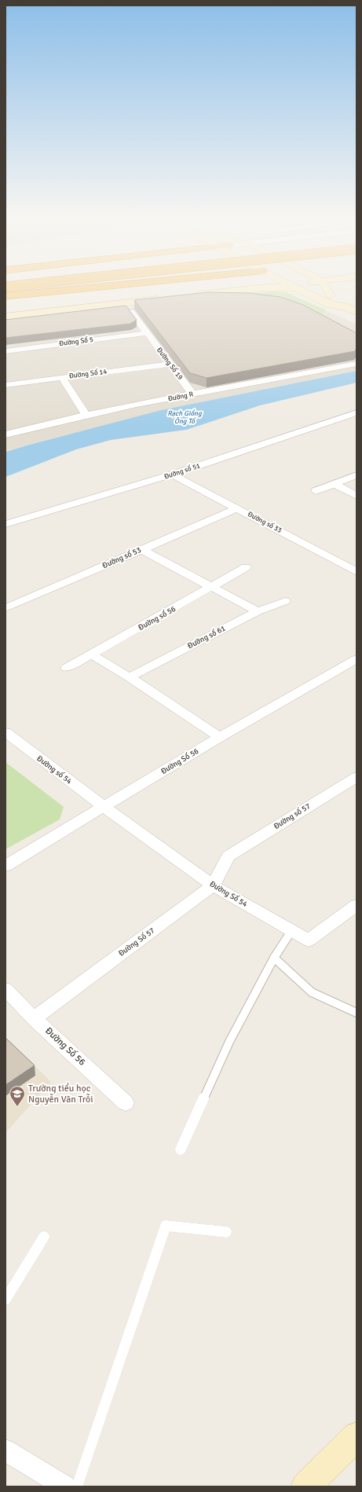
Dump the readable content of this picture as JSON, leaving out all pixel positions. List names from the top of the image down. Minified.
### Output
{"streets":{"street":["Đường Số 5","Đường Số 19","Đường Số 14","Đường R","Đường số 51","Đường số 33","Đường số 53","Đường số 56","Đường số 61","Đường Số 56","Đường số 54","Đường số 57","Đường Số 54","Đường Số 57"]},"crossings":[["Đường Số 5","Đường Số 19"],["Đường Số 19","Đường Số 14"],["Đường Số 19","Đường R"],["Đường số 51","Đường số 33"],["Đường số 33","Đường số 53"],["Đường Số 56","Đường số 54"],["Đường Số 56","Đường Số 54"],["Đường Số 56","Đường Số 57"],["Đường số 54","Đường Số 54"],["Đường số 57","Đường Số 57"],["Đường Số 54","Đường Số 57"]],"water":["Rạch Giồng Ông Tố"],"places":{"school or university":["Trường tiểu học Nguyễn Văn Trỗi"]}}
